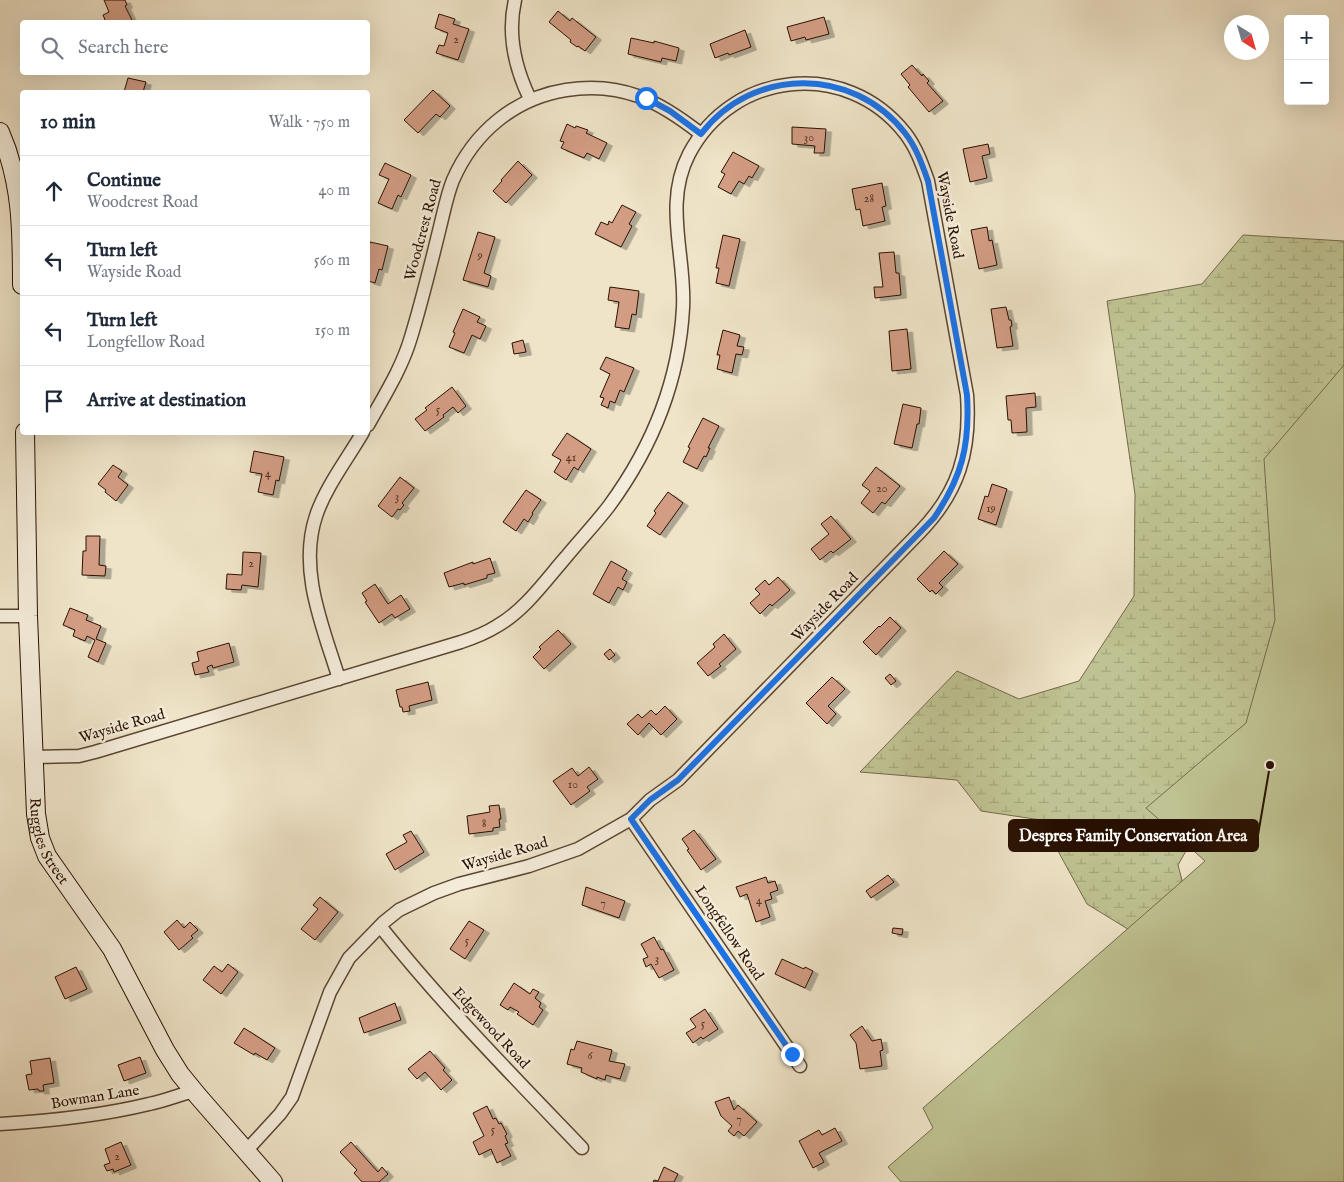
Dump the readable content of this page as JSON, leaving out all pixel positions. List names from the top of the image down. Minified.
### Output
{"streets":{"street":["Wayside Road","Woodcrest Road","Ruggles Street","Longfellow Road","Edgewood Road","Bowman Lane"]},"crossings":[["Wayside Road","Woodcrest Road"],["Wayside Road","Ruggles Street"],["Wayside Road","Longfellow Road"],["Wayside Road","Edgewood Road"],["Ruggles Street","Bowman Lane"]],"places":["Despres Family Conservation Area"],"house_numbers":["2","30","28","9","5","41","4","20","3","19","2","10","8","4","7","5","3","5","6","7","5","2"],"north":"bottom right","page":{"map_buttons":["+","−"],"search":"Search here","heading":["10 min","Walk · 750 m"],"list":[["Continue","Woodcrest Road","40 m"],["Turn left","Wayside Road","560 m"],["Turn left","Longfellow Road","150 m"],"Arrive at destination"]}}
